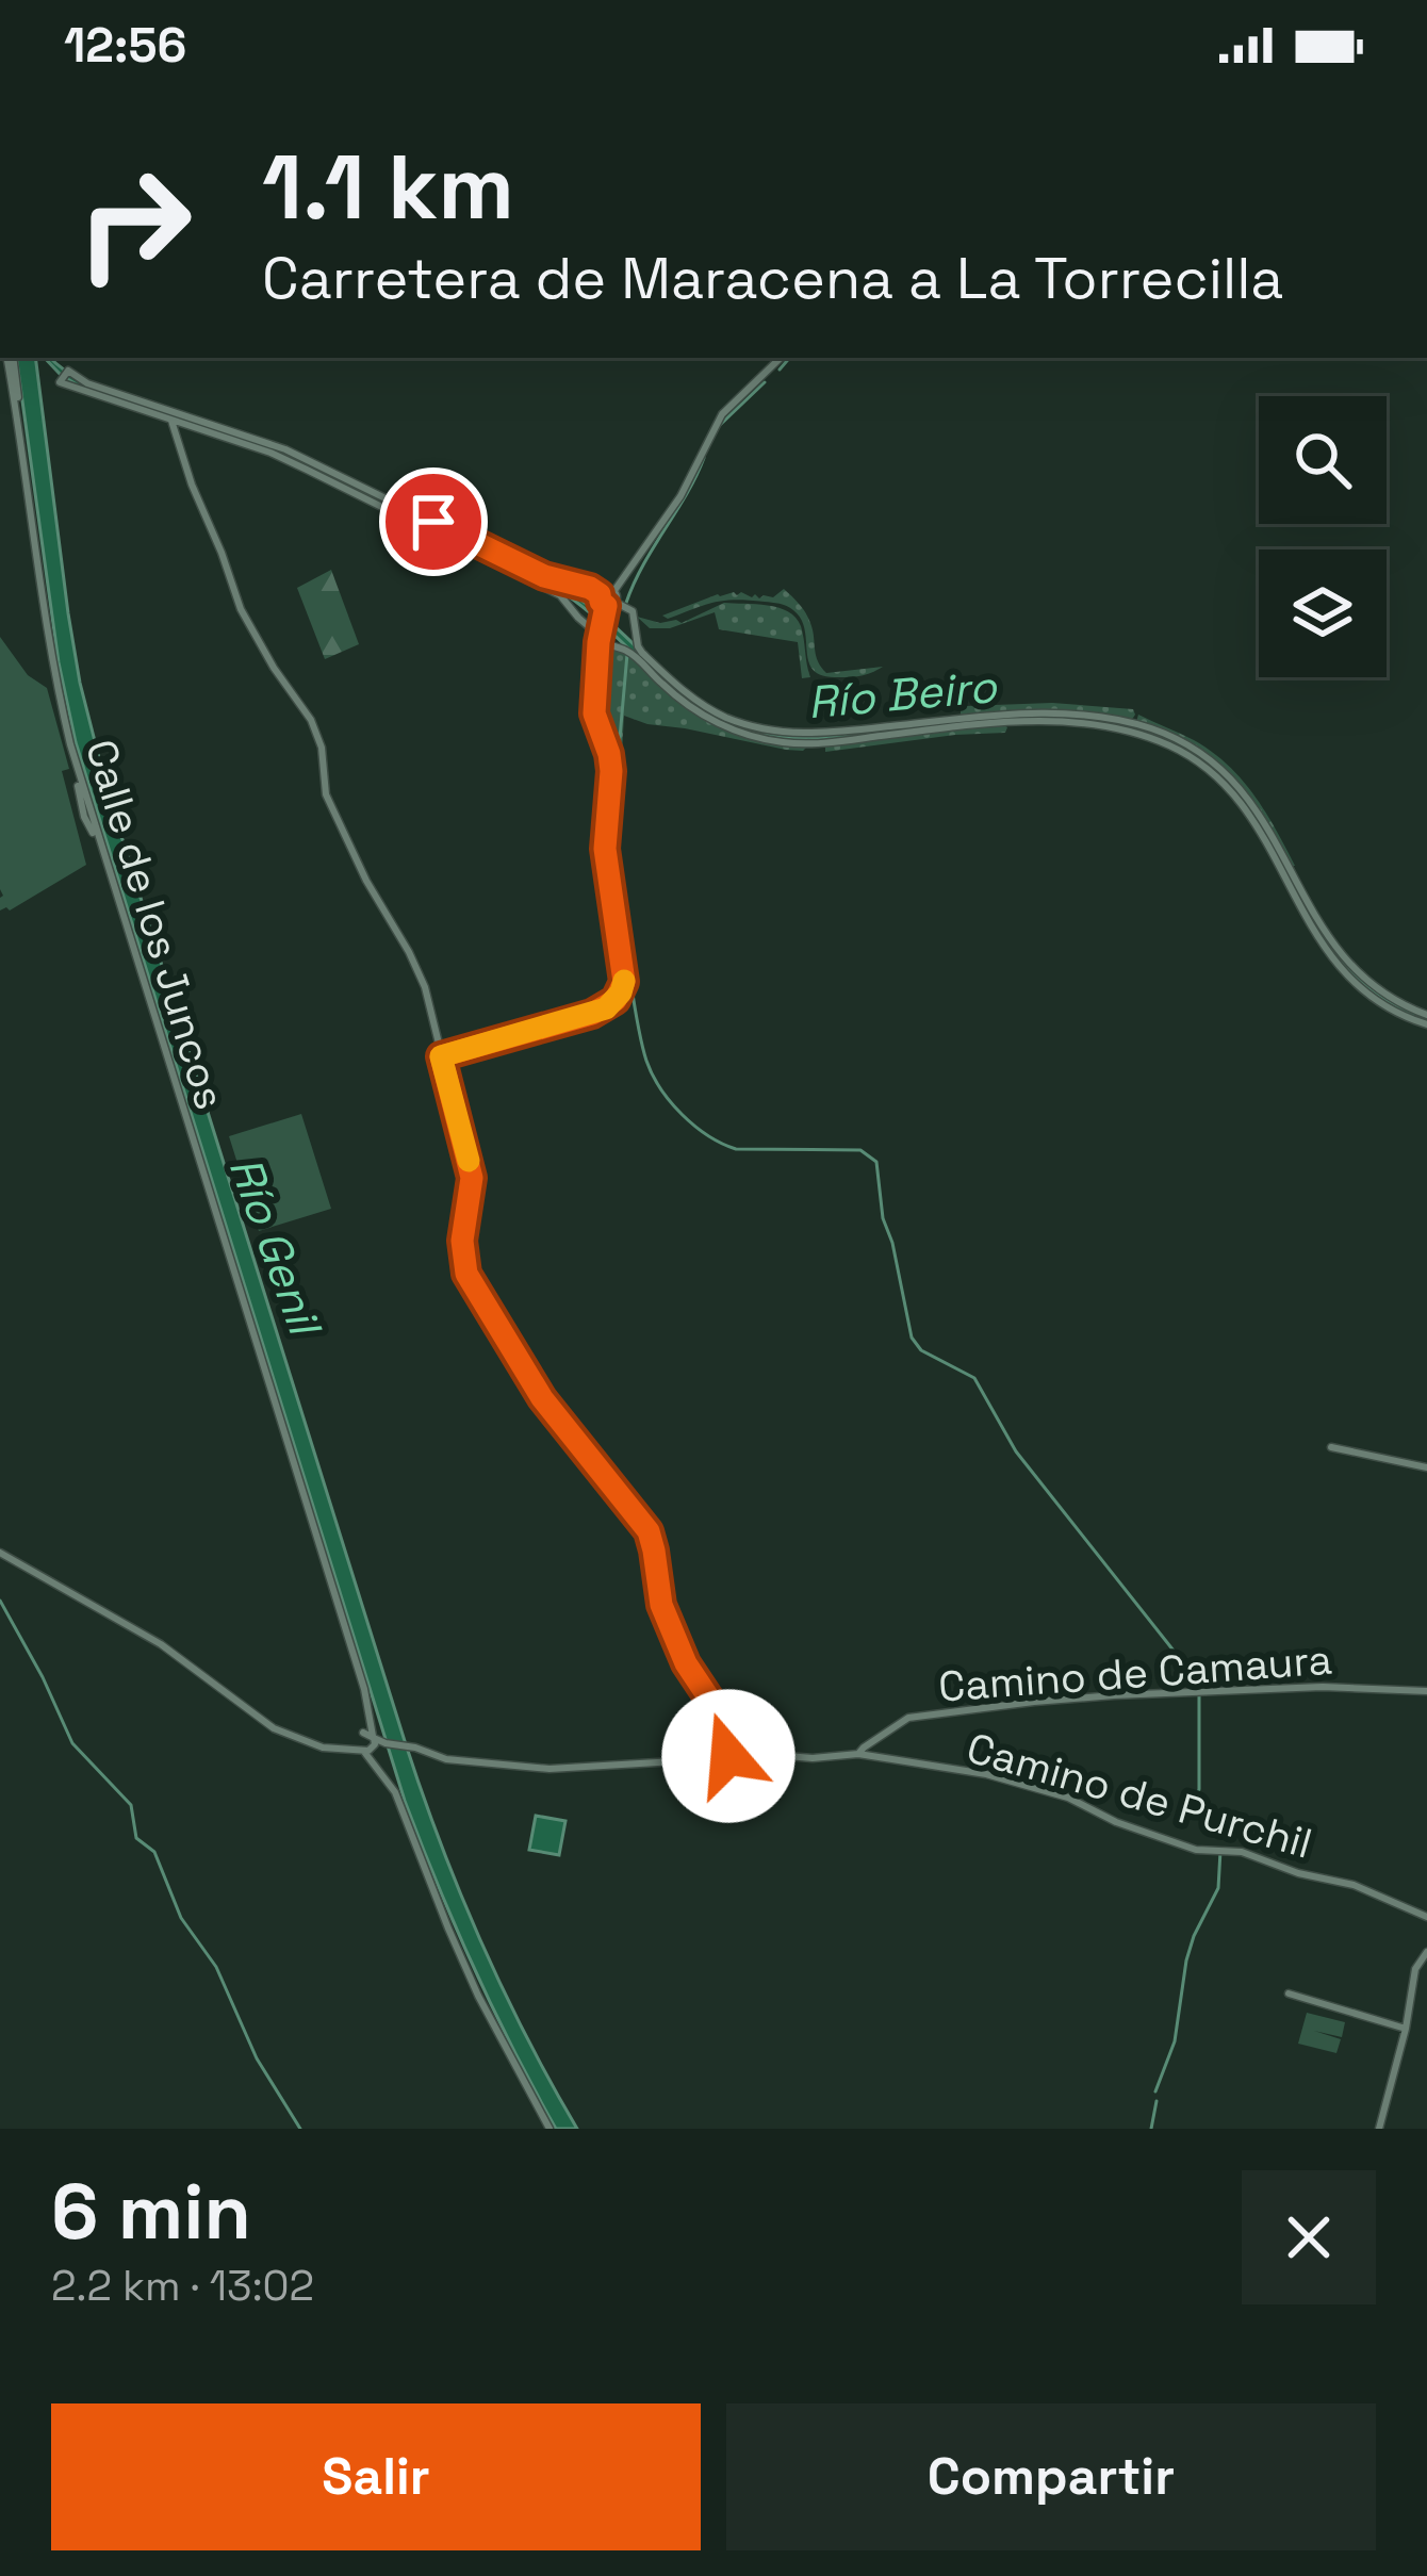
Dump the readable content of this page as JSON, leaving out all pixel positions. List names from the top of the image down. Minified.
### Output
{"streets":{"street":["Calle de los Juncos","Camino de Camaura","Camino de Purchil"]},"crossings":[["Calle de los Juncos","Camino de Purchil"],["Camino de Camaura","Camino de Purchil"]],"water":["Río Beiro","Río Genil"],"page":{"status":"12:56","turn":["1.1 km","Carretera de Maracena a La Torrecilla"],"heading":["6 min","2.2 km · 13:02"],"buttons":["Salir","Compartir"]}}
